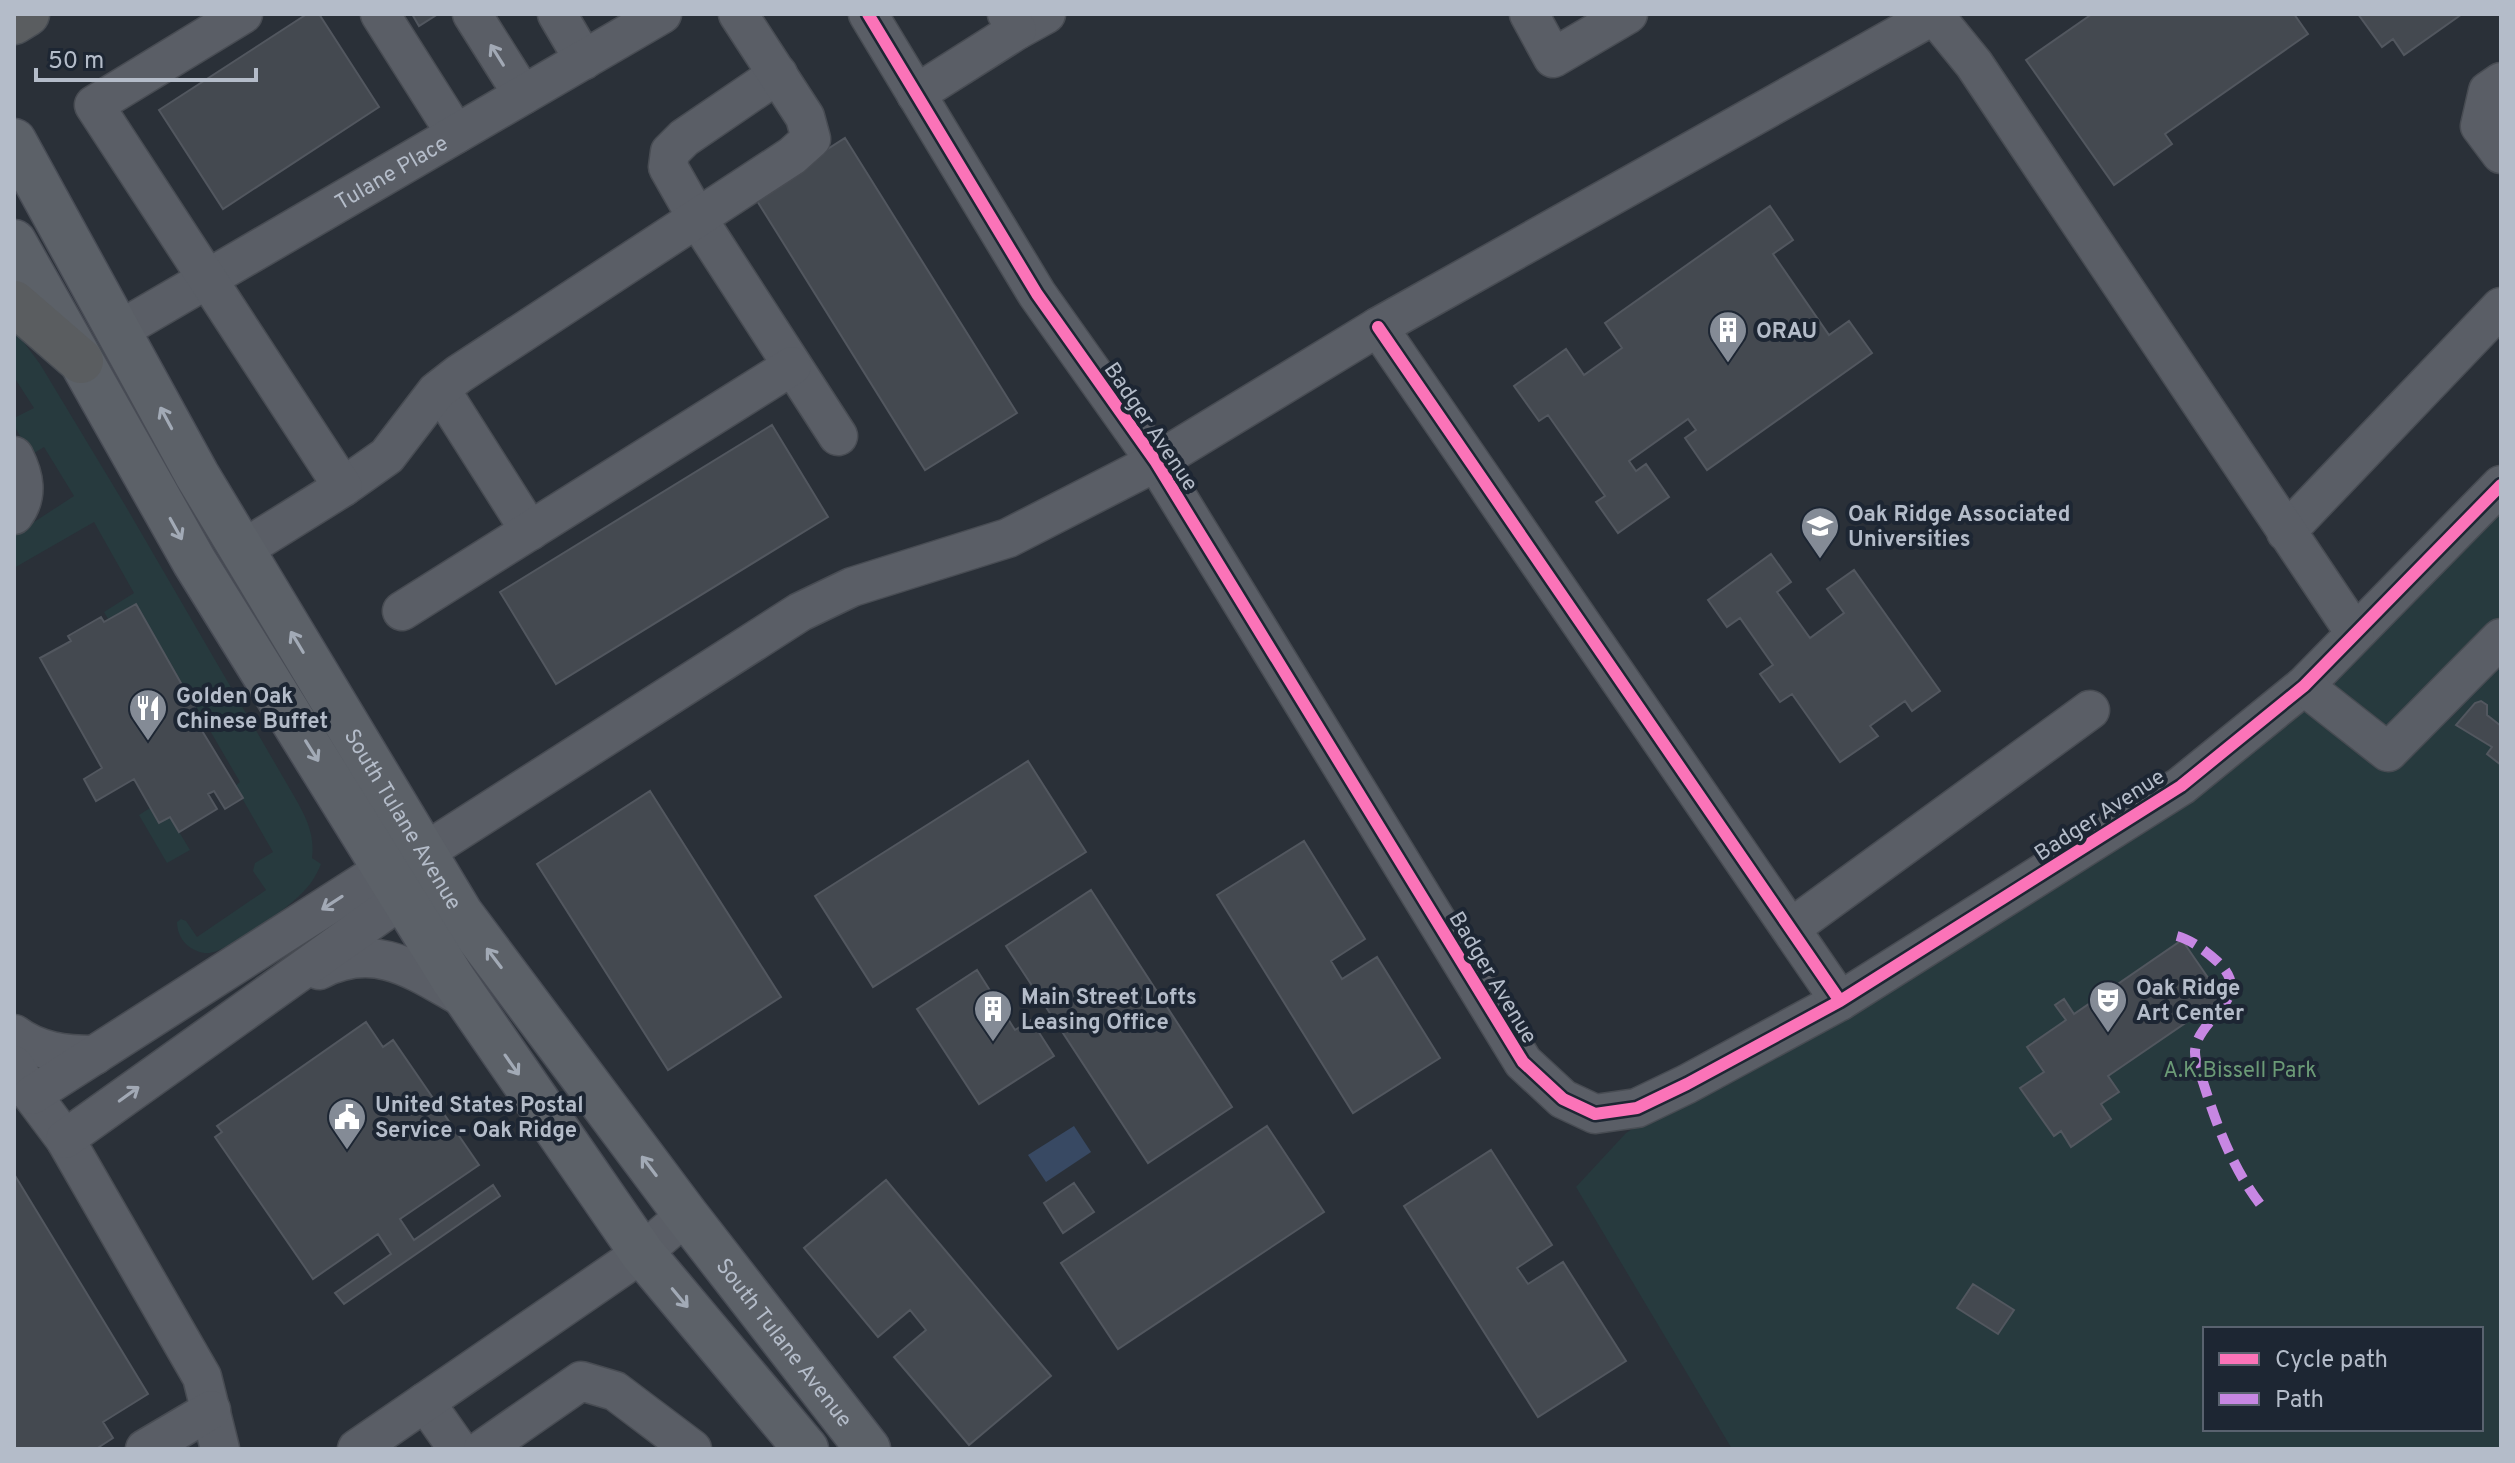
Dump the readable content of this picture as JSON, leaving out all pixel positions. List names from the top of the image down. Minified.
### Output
{"streets":{"main road":["South Tulane Avenue"],"street":["Tulane Place","Badger Avenue"]},"crossings":[["Tulane Place","South Tulane Avenue"]],"parks":["A.K.Bissell Park"],"places":{"building":["ORAU","Main Street Lofts Leasing Office"],"school or university":["Oak Ridge Associated Universities"],"restaurant":["Golden Oak Chinese Buffet"],"theatre":["Oak Ridge Art Center"],"public building":["United States Postal Service - Oak Ridge"]},"legend":["Cycle path","Path"],"scale_bar":"50 m"}
